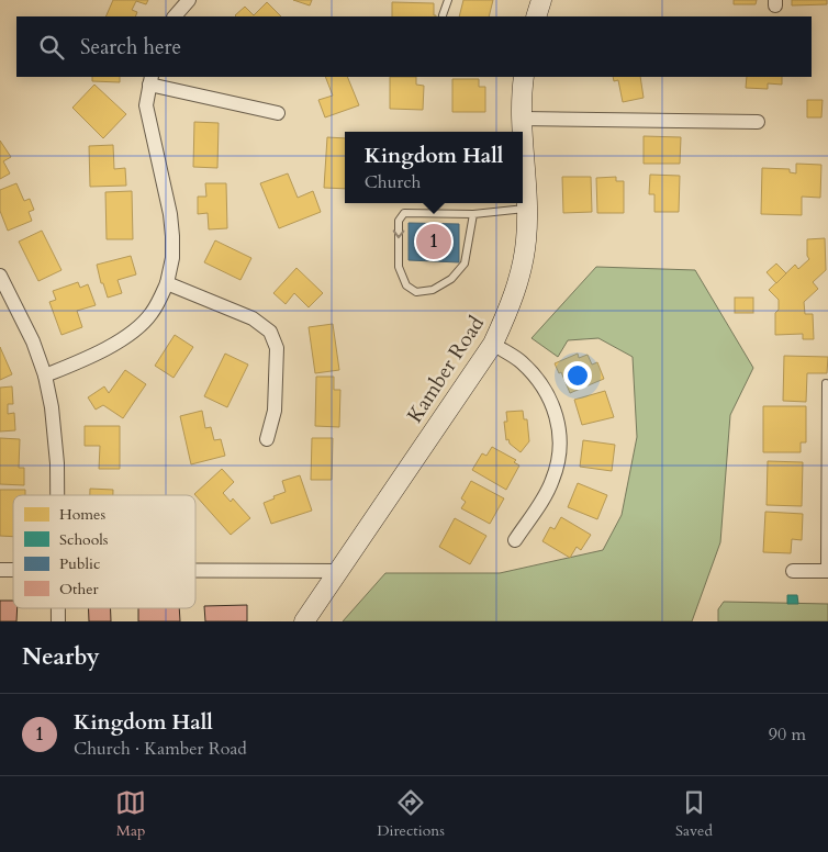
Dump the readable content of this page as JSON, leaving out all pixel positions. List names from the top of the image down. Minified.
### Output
{"streets":{"street":["Kamber Road"]},"legend":["Homes","Schools","Public","Other"],"page":{"search":"Search here","popup":["Kingdom Hall","Church"],"pins":"1","heading":"Nearby","list":[{"mark":"1","name":"Kingdom Hall","note":"Church · Kamber Road","value":"90 m"}],"nav":["Map","Directions","Saved"]}}
